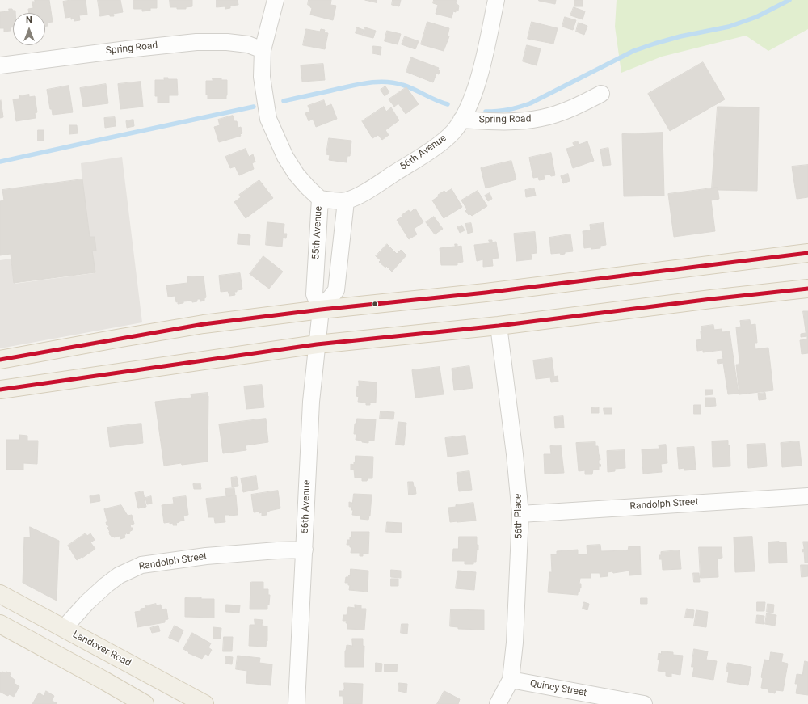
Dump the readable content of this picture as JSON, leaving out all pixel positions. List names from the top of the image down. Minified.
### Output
{"streets":{"main road":["Landover Road"],"street":["Spring Road","56th Avenue","55th Avenue","Randolph Street","56th Place","Quincy Street"]},"crossings":[["Spring Road","56th Avenue"],["Spring Road","55th Avenue"],["56th Avenue","55th Avenue"],["56th Avenue","Randolph Street"],["Randolph Street","56th Place"],["Randolph Street","Landover Road"],["56th Place","Quincy Street"]],"north":"top"}
